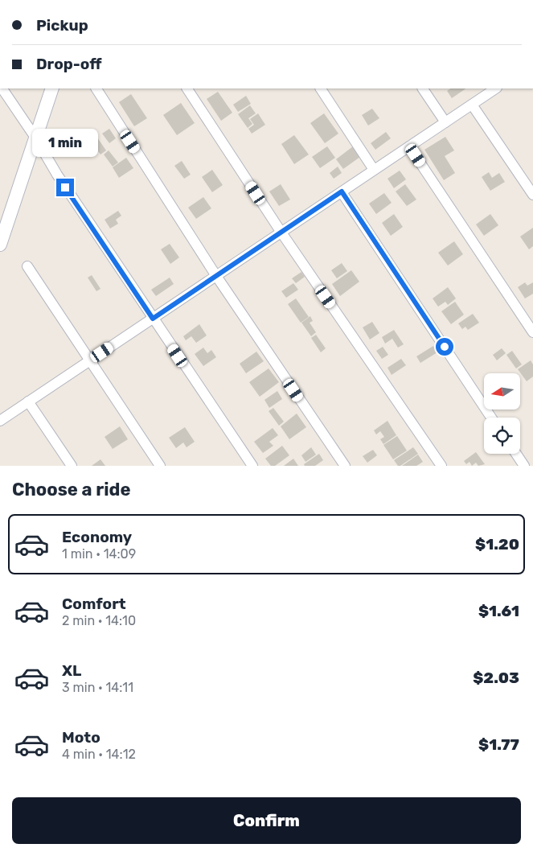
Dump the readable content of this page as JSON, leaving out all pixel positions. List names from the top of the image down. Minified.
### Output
{"north":"left","page":{"banner":["Pickup","Drop-off"],"bubble":"1 min","heading":"Choose a ride","list":[{"name":"Economy","note":"1 min · 14:09","value":"$1.20"},{"name":"Comfort","note":"2 min · 14:10","value":"$1.61"},{"name":"XL","note":"3 min · 14:11","value":"$2.03"},{"name":"Moto","note":"4 min · 14:12","value":"$1.77"}],"buttons":"Confirm"}}
